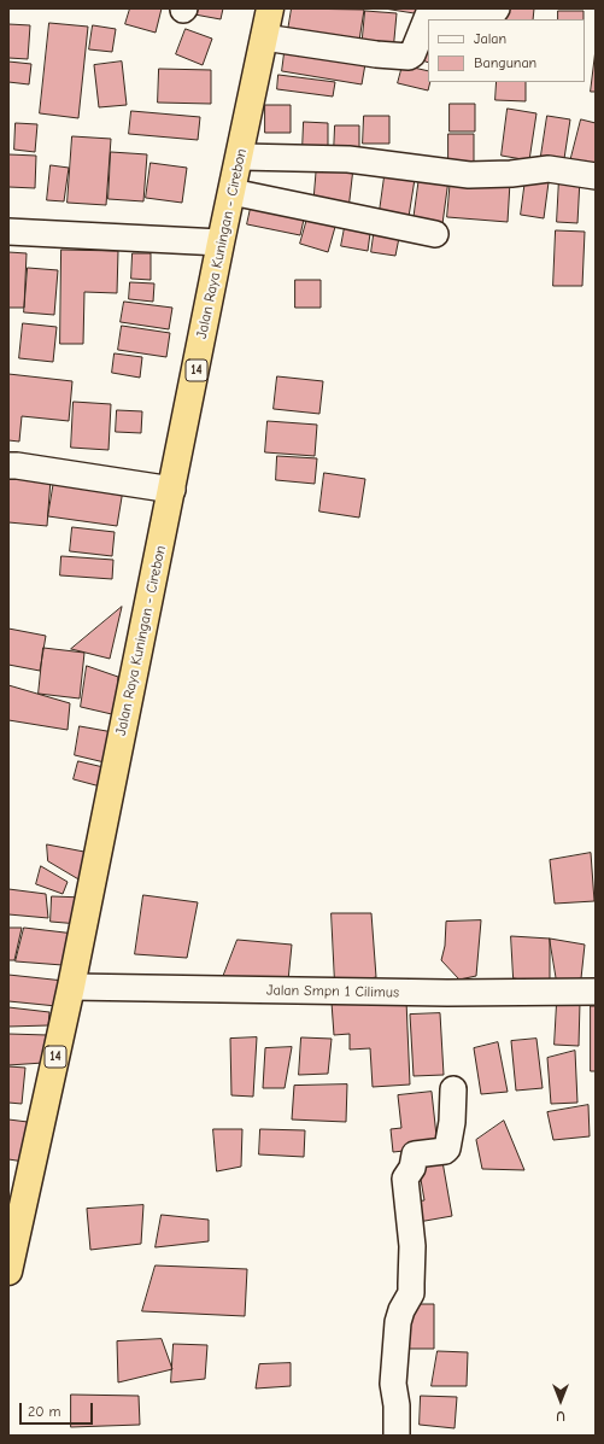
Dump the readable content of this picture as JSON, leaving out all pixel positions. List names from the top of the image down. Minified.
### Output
{"streets":{"highway":["Jalan Raya Kuningan - Cirebon","14"],"street":["Jalan Smpn 1 Cilimus"]},"crossings":[["Jalan Raya Kuningan - Cirebon","Jalan Smpn 1 Cilimus"]],"legend":["Jalan","Bangunan"],"scale_bar":"20 m","north":"bottom"}
